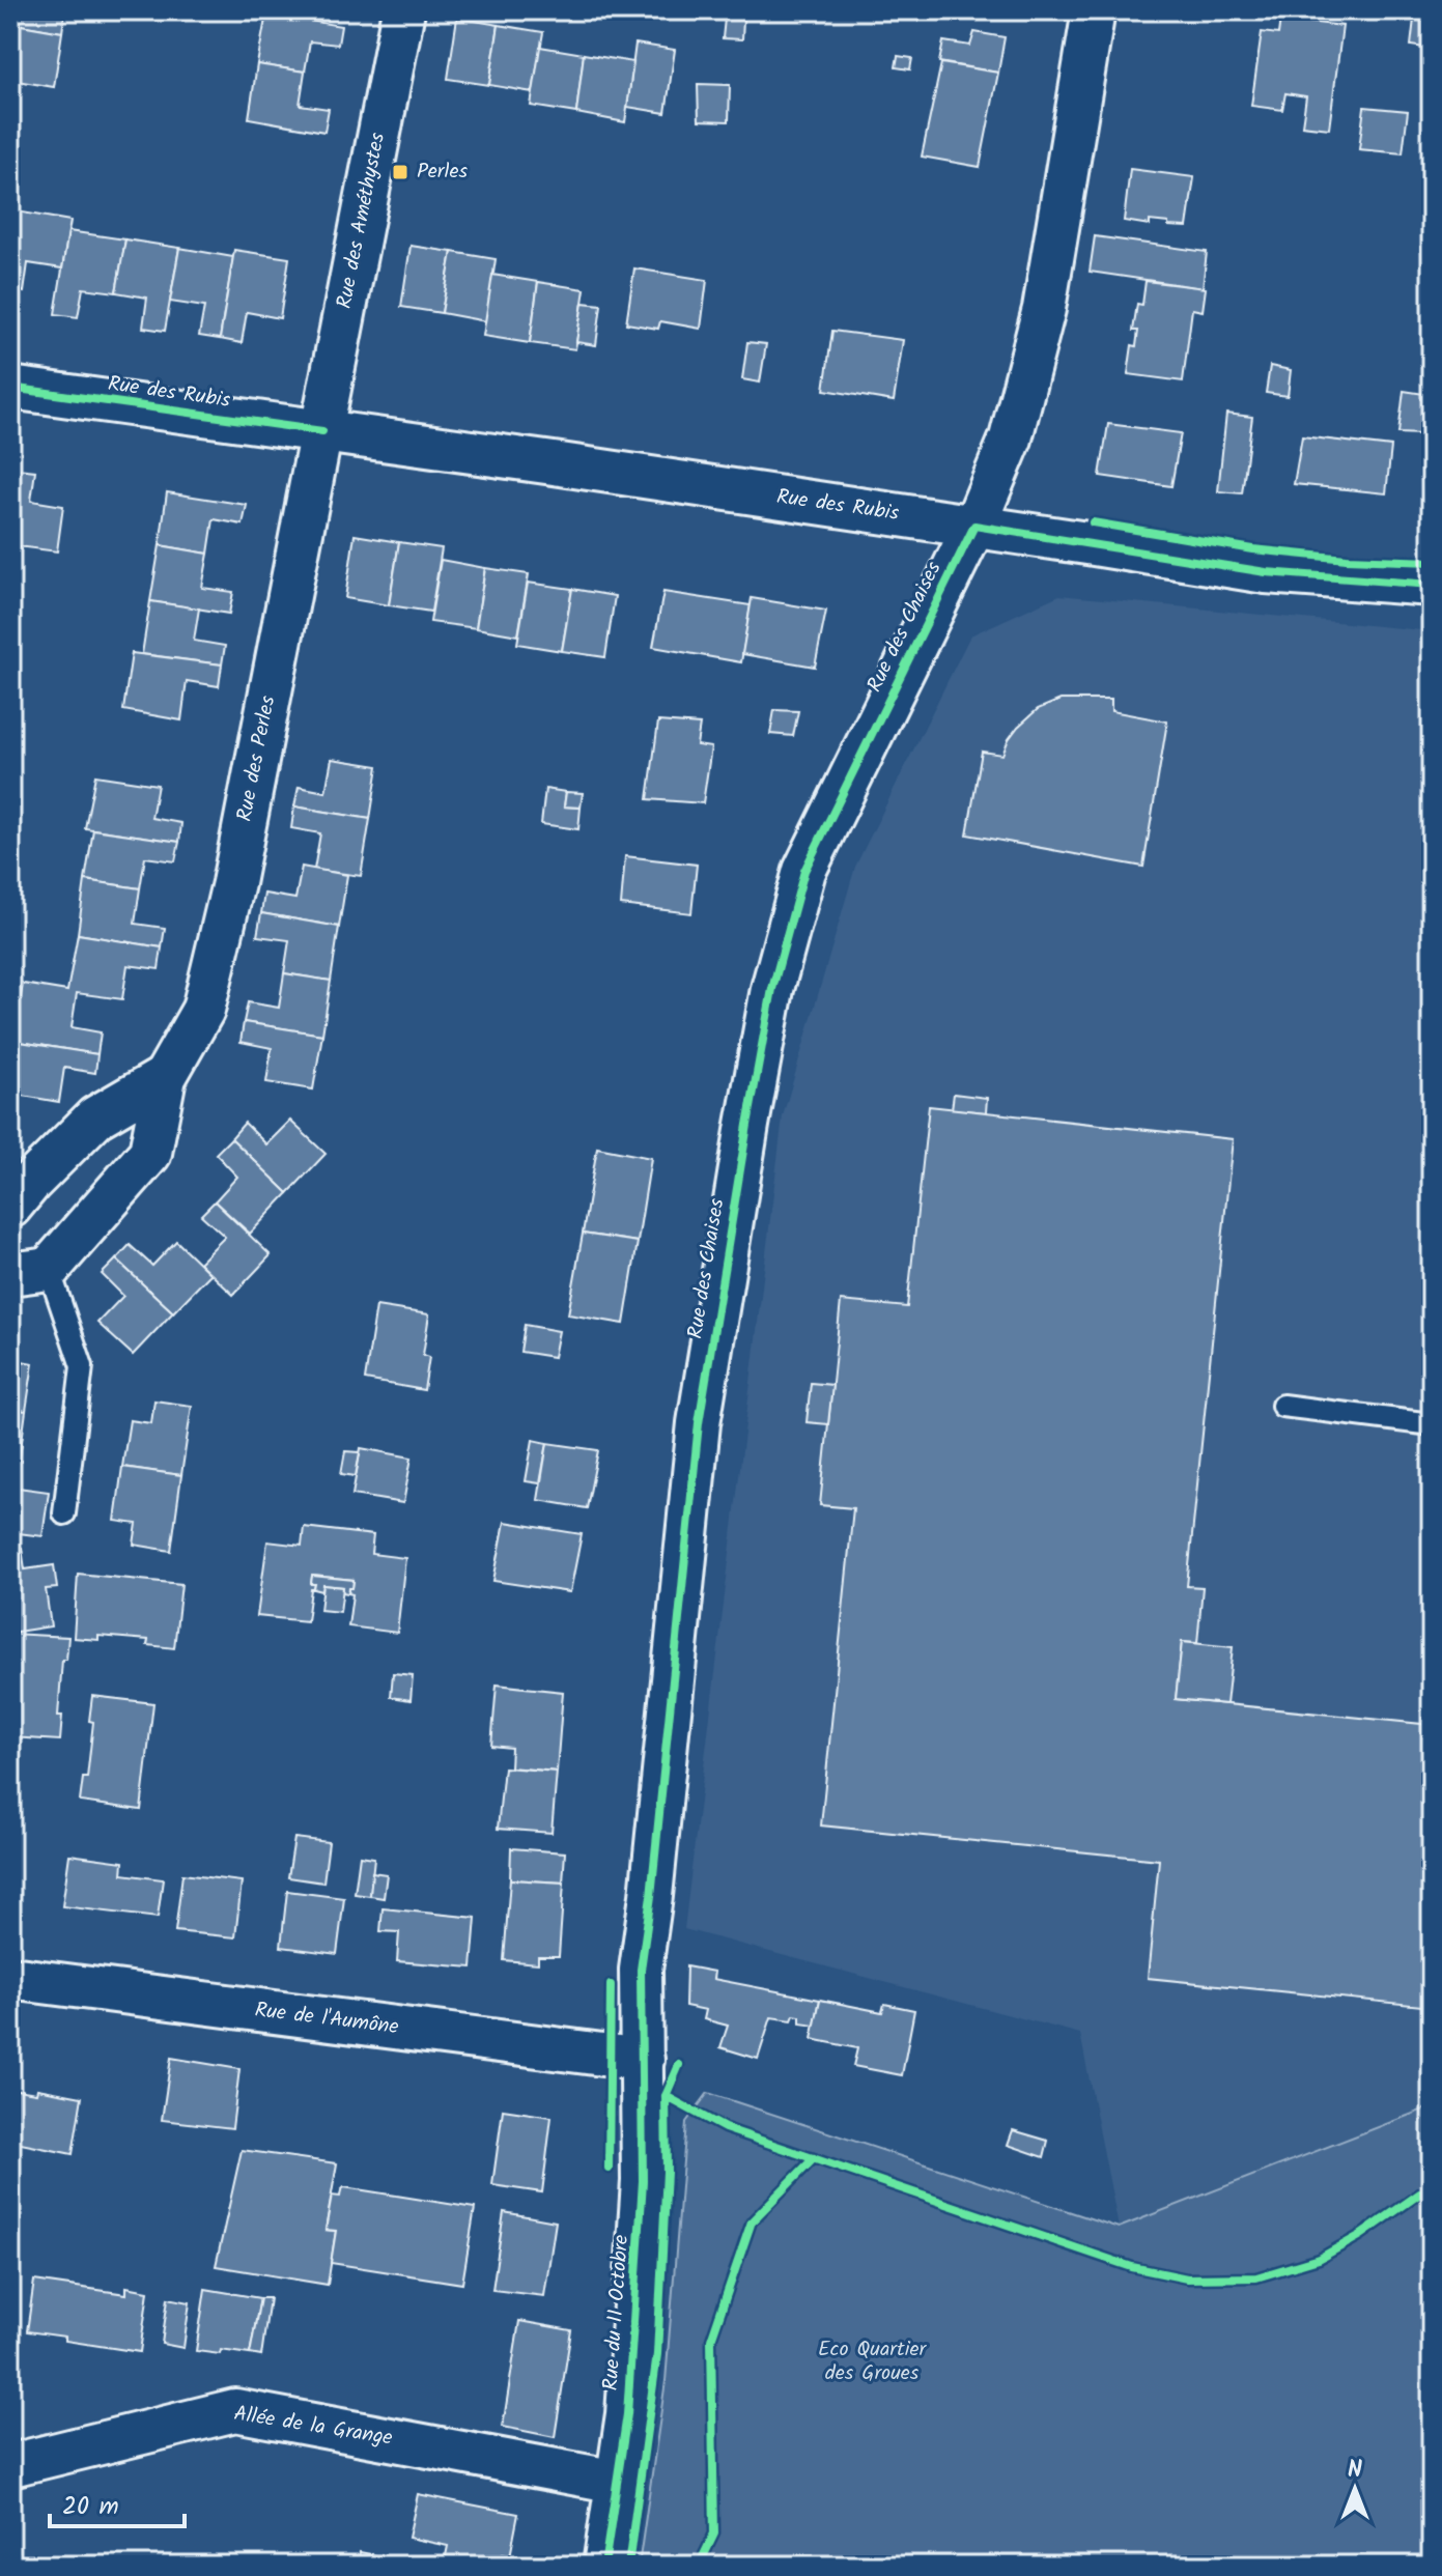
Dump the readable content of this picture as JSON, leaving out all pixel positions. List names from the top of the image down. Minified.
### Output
{"streets":{"street":["Rue des Améthystes","Rue des Rubis","Rue des Chaises","Rue des Perles","Rue de l'Aumône","Rue du 11 Octobre","Allée de la Grange"]},"crossings":[["Rue des Améthystes","Rue des Rubis"],["Rue des Améthystes","Rue des Perles"],["Rue des Rubis","Rue des Chaises"],["Rue des Rubis","Rue des Perles"],["Rue des Chaises","Rue de l'Aumône"],["Rue des Chaises","Rue du 11 Octobre"],["Rue de l'Aumône","Rue du 11 Octobre"],["Rue du 11 Octobre","Allée de la Grange"]],"parks":["Eco Quartier des Groues"],"places":{"transit":["Perles"]},"scale_bar":"20 m","north":"top"}
